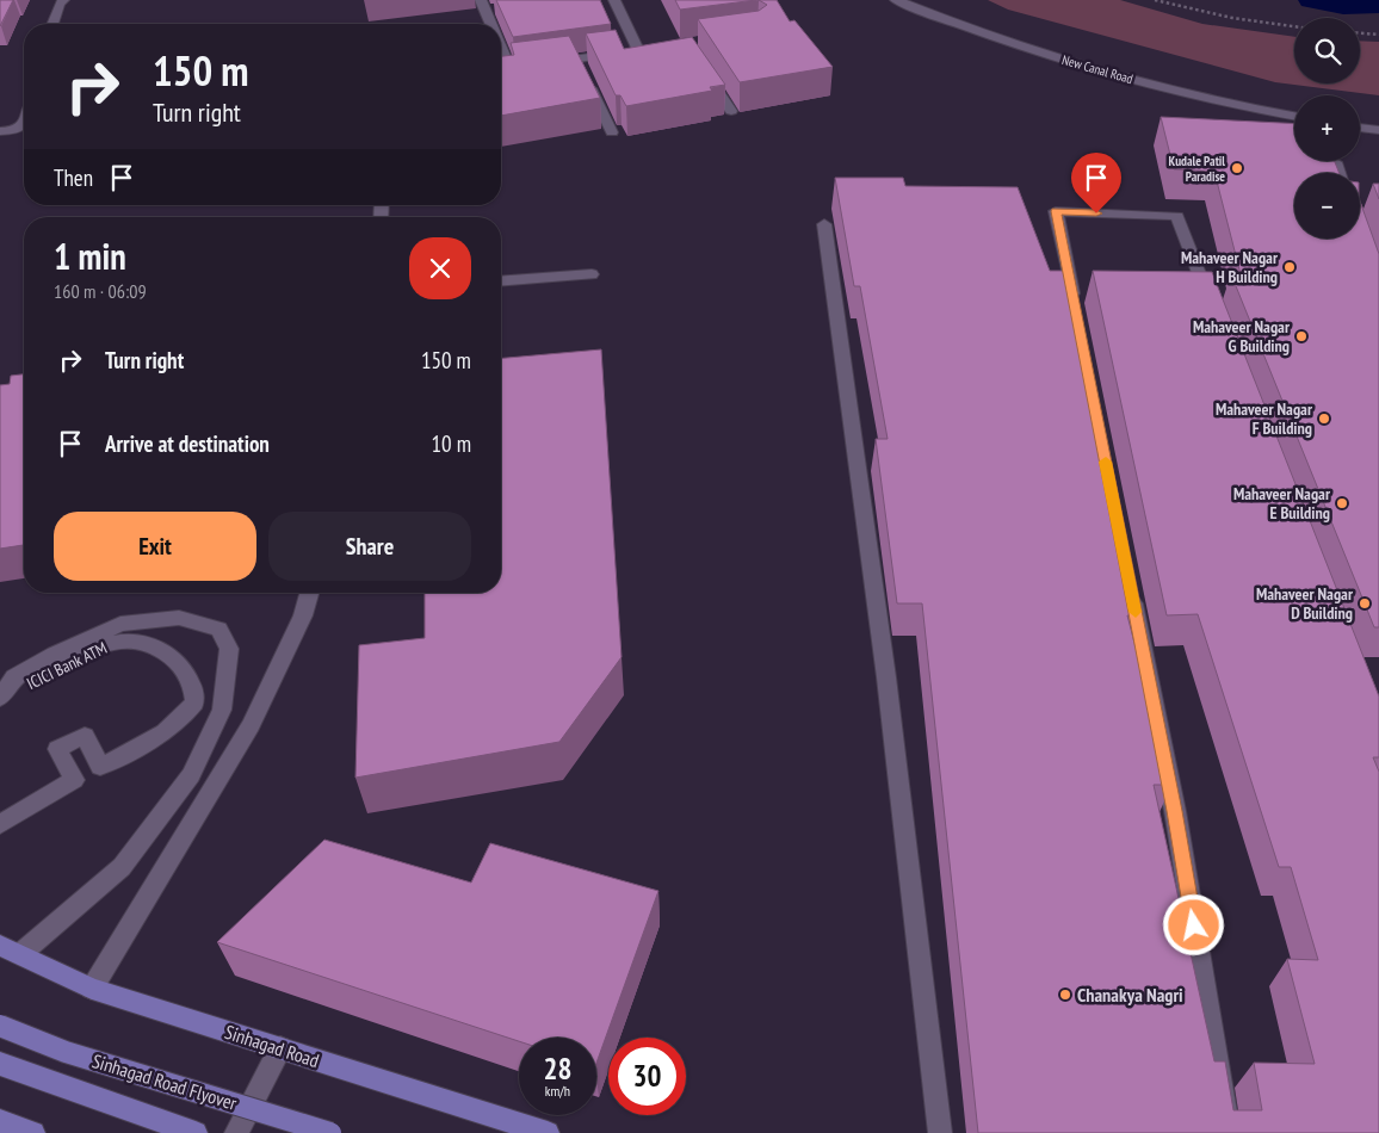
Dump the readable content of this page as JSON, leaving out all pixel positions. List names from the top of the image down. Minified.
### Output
{"streets":{"main road":["Sinhagad Road","Sinhagad Road Flyover"],"street":["New Canal Road","ICICI Bank ATM"]},"places":["Kudale Patil Paradise","Mahaveer Nagar H Building","Mahaveer Nagar G Building","Mahaveer Nagar F Building","Mahaveer Nagar E Building","Mahaveer Nagar D Building","Chanakya Nagri"],"page":{"map_buttons":["+","−"],"turn":["150 m","Turn right"],"then":"Then","heading":["1 min","160 m · 06:09"],"list":[{"name":"Turn right","value":"150 m"},{"name":"Arrive at destination","value":"10 m"}],"buttons":["Exit","Share"],"speed":"28 km/h","limit":"30"}}
